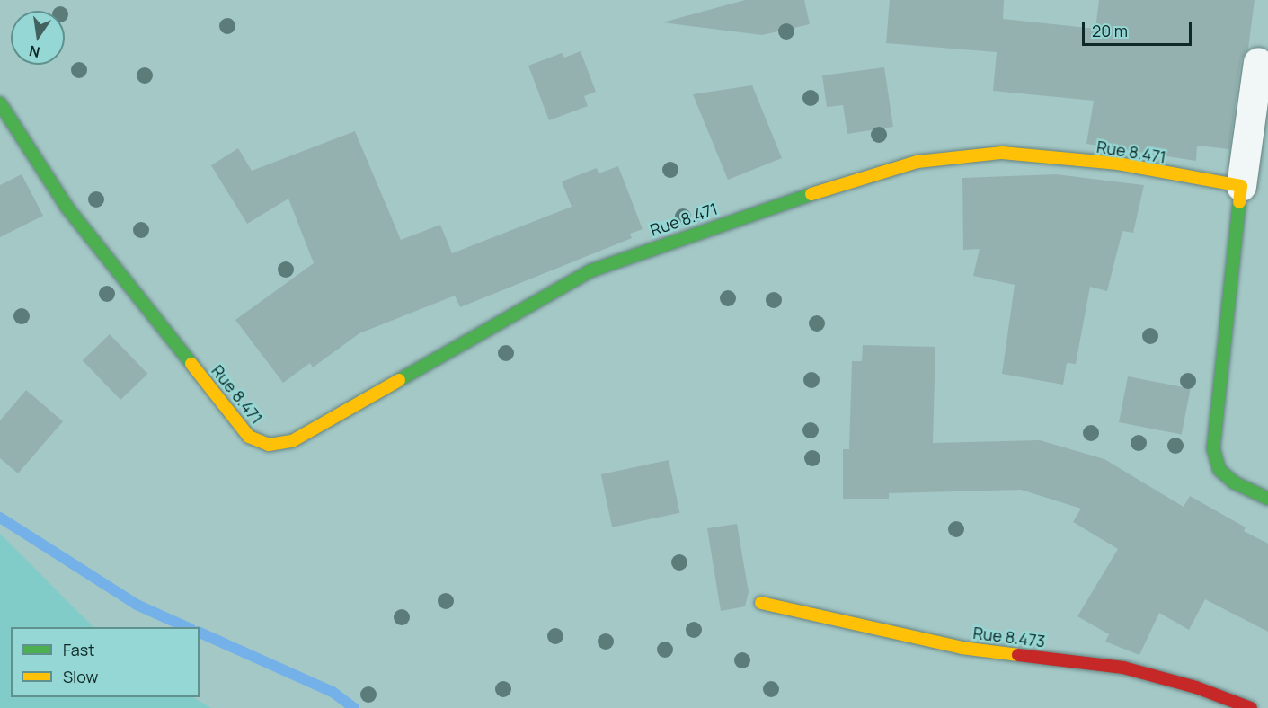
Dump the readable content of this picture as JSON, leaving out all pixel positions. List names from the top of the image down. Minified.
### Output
{"streets":{"street":["Rue 8.471","Rue 8.473"]},"legend":["Fast","Slow"],"scale_bar":"20 m","north":"bottom"}
